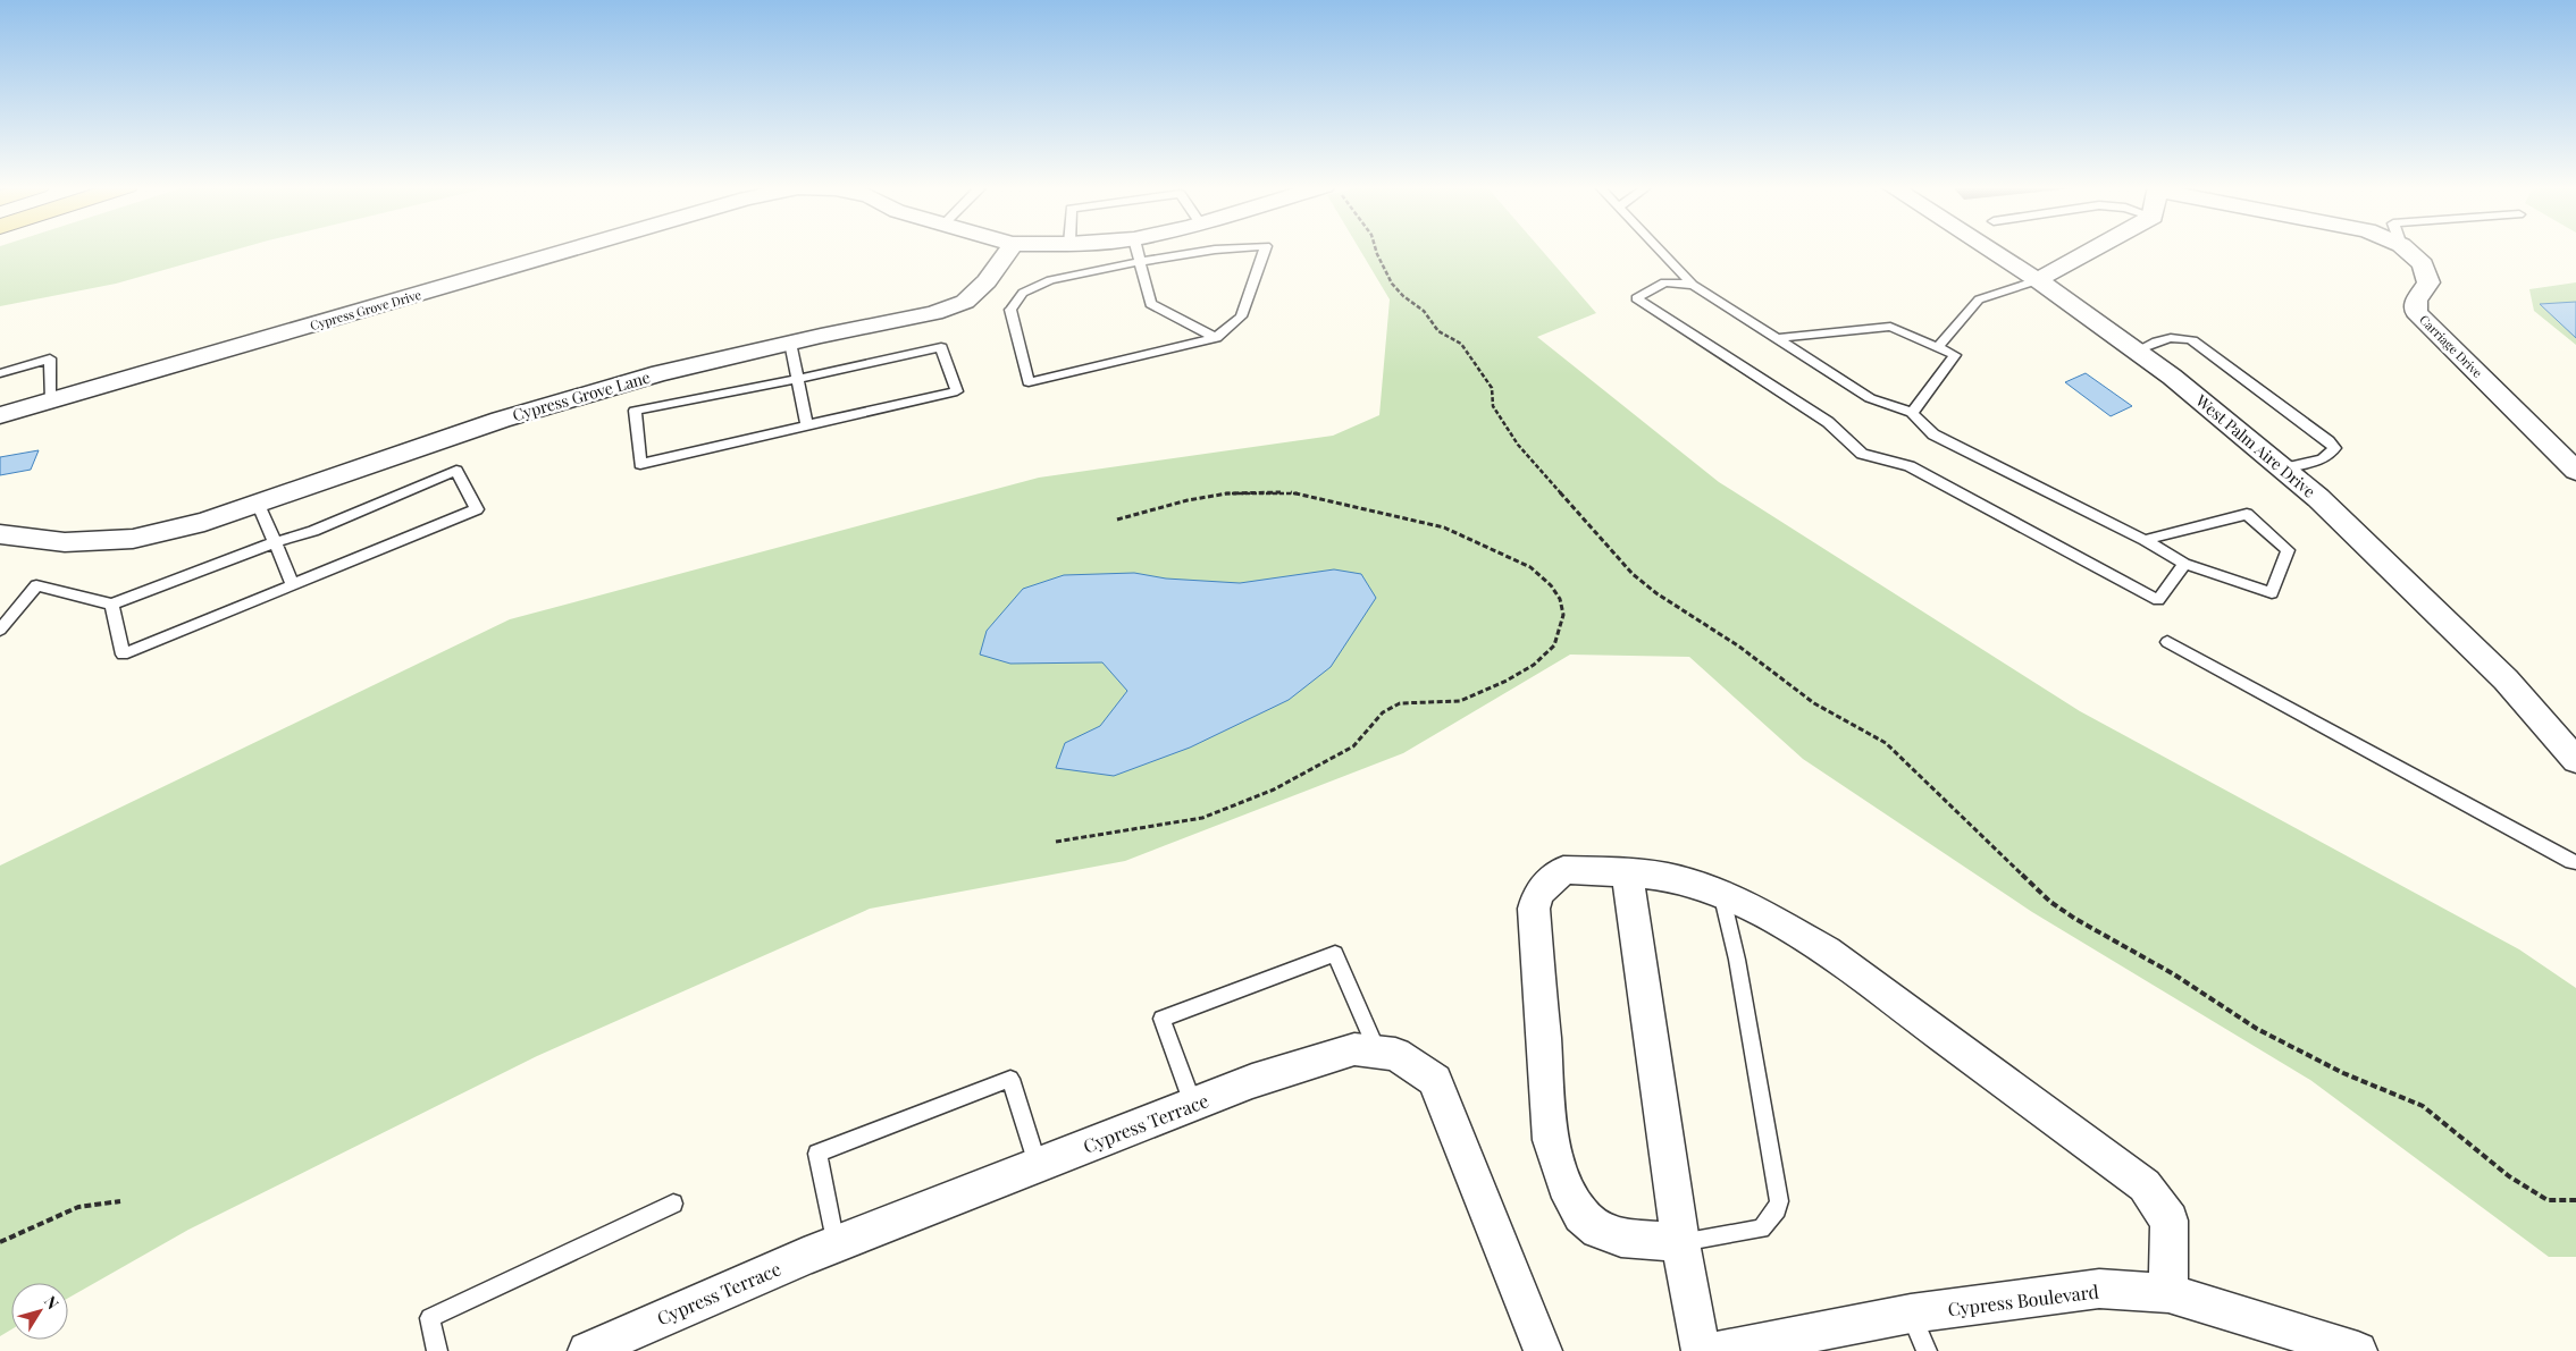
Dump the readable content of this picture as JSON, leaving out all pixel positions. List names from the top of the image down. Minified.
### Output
{"streets":{"street":["Cypress Grove Drive","Carriage Drive","Cypress Grove Lane","West Palm Aire Drive","Cypress Terrace","Cypress Boulevard"]},"north":"top right"}
